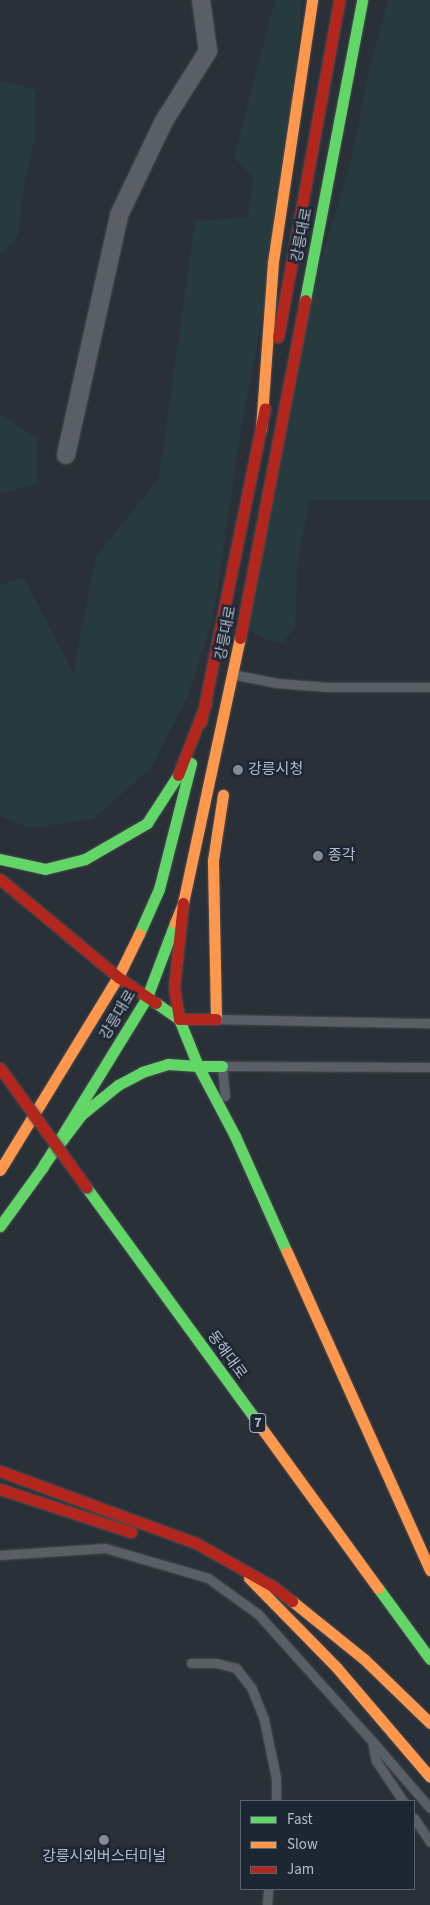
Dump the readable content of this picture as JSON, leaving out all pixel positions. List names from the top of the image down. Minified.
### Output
{"streets":{"main road":["강릉대로","동해대로","7"]},"places":["강릉시청","종각","강릉시외버스터미널"],"legend":["Fast","Slow","Jam"]}
